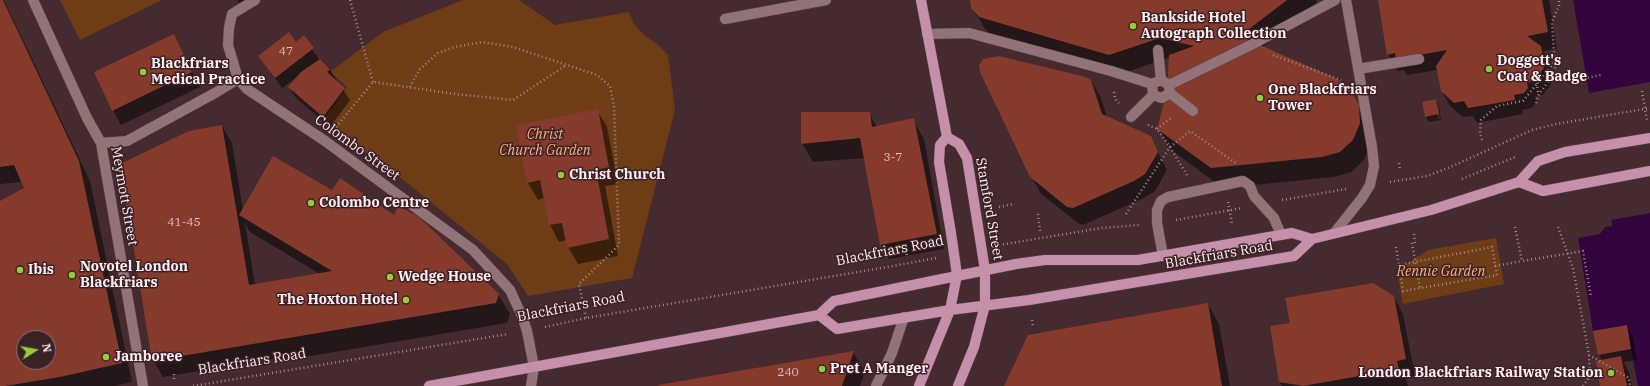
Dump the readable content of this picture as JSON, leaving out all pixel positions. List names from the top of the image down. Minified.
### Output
{"streets":{"main road":["Stamford Street","Blackfriars Road"],"street":["Colombo Street","Meymott Street"]},"crossings":[["Colombo Street","Blackfriars Road"],["Stamford Street","Blackfriars Road"]],"parks":["Christ Church Garden","Rennie Garden"],"places":["Bankside Hotel Autograph Collection","Doggett's Coat & Badge","Blackfriars Medical Practice","One Blackfriars Tower","Christ Church","Colombo Centre","Ibis","Novotel London Blackfriars","Wedge House","The Hoxton Hotel","Jamboree","Pret A Manger","London Blackfriars Railway Station"],"house_numbers":["47","3-7","41-45","240"],"north":"right"}
